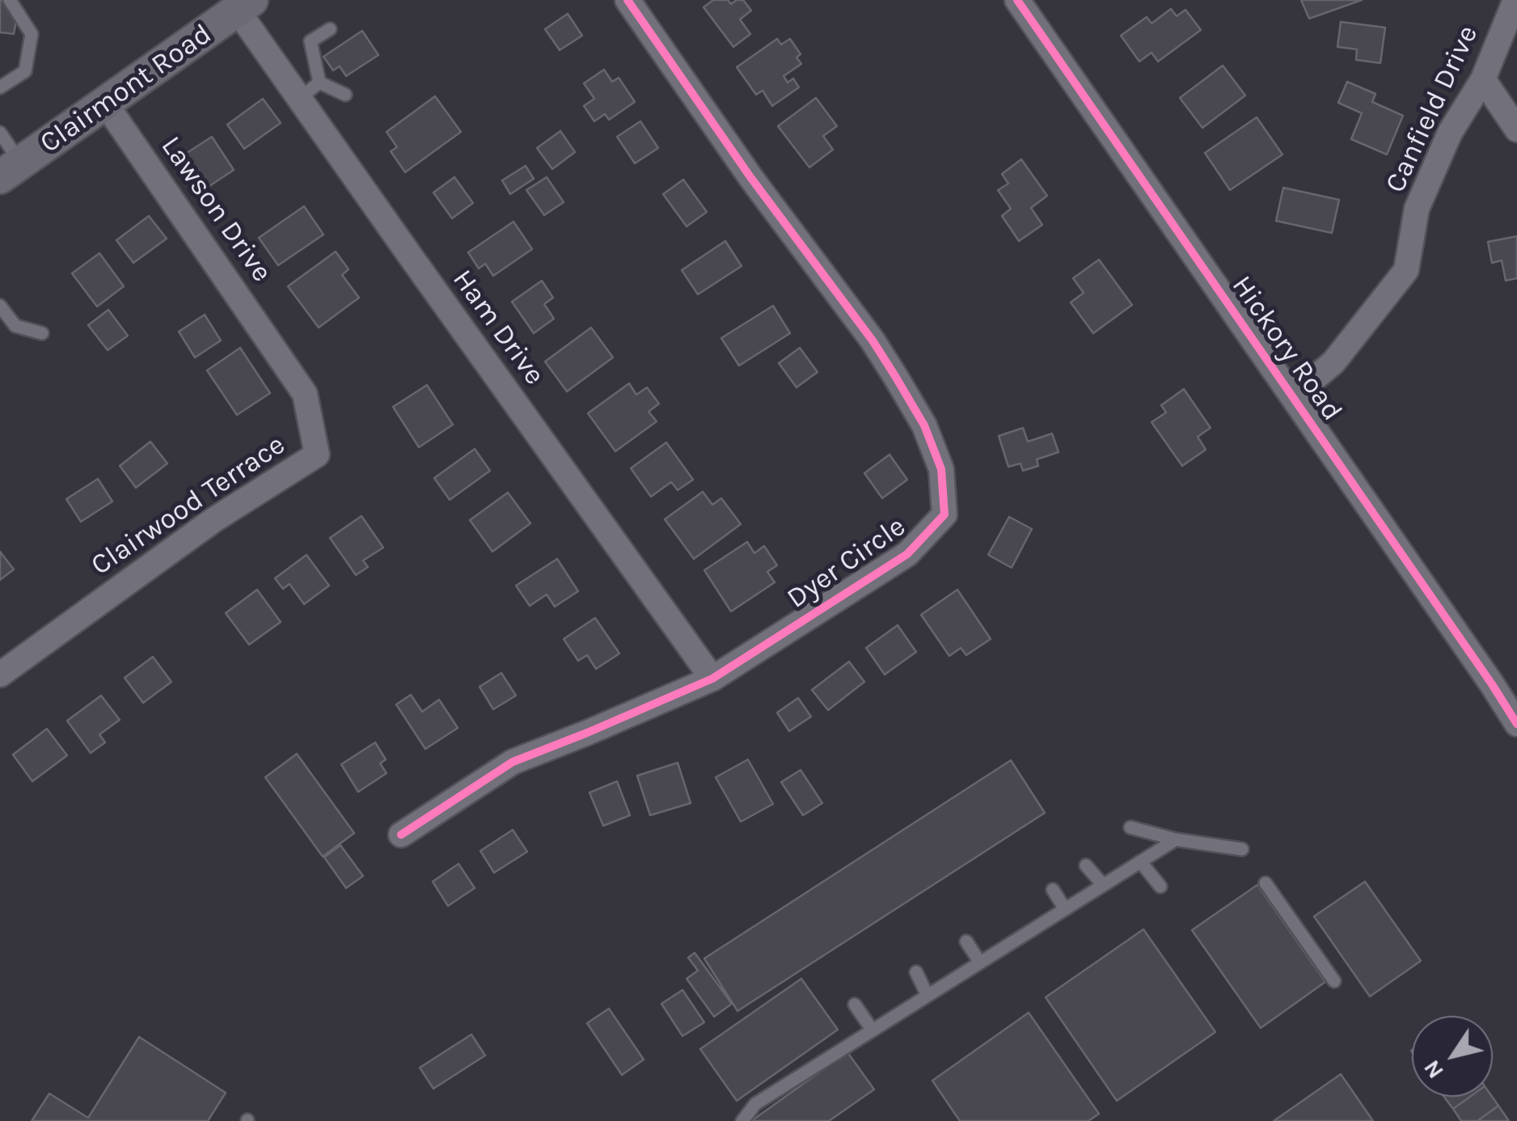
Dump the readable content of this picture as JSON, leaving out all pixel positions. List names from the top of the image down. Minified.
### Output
{"streets":{"main road":["Clairmont Road"],"street":["Canfield Drive","Lawson Drive","Ham Drive","Hickory Road","Clairwood Terrace","Dyer Circle"]},"crossings":[["Clairmont Road","Lawson Drive"],["Clairmont Road","Ham Drive"],["Canfield Drive","Hickory Road"],["Lawson Drive","Clairwood Terrace"],["Ham Drive","Dyer Circle"]],"north":"bottom left"}
